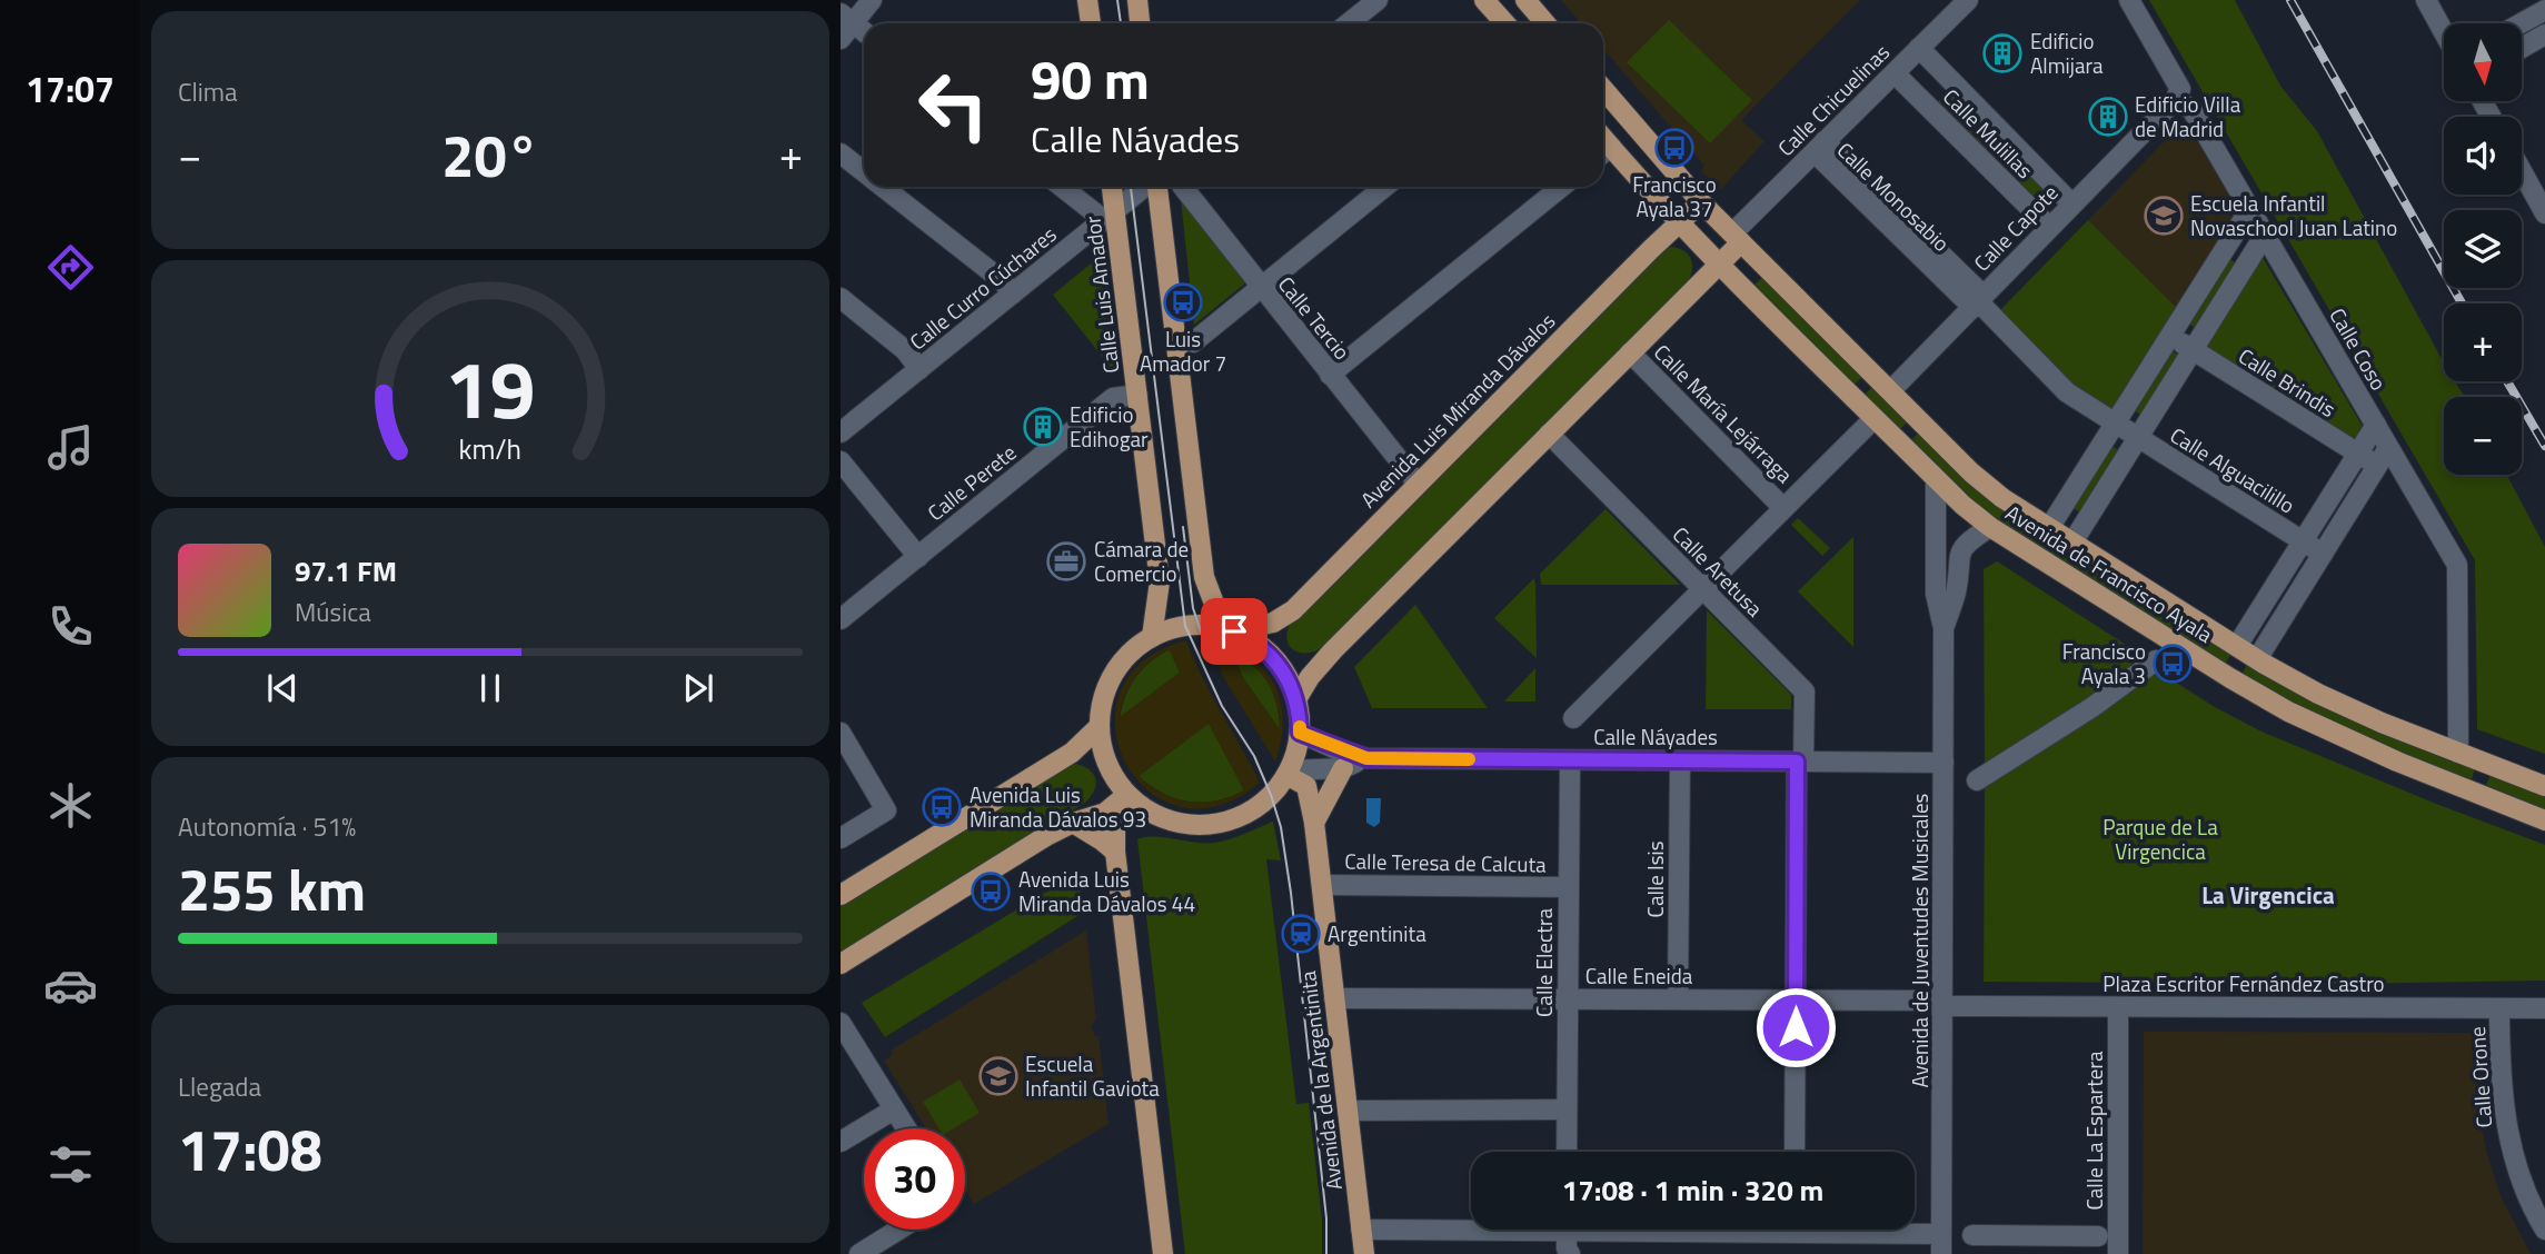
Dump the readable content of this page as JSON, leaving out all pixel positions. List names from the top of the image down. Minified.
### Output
{"streets":{"main road":["Calle Luis Amador","Avenida Luis Miranda Dávalos","Avenida de Francisco Ayala","Avenida de la Argentinita"],"street":["Calle Chicuelinas","Calle Mulillas","Calle Monosabio","Calle Capote","Calle Curro Cúchares","Calle Tercio","Calle Coso","Calle Brindis","Calle María Lejárraga","Calle Alguacilillo","Calle Perete","Calle Aretusa","Calle Náyades","Calle Teresa de Calcuta","Calle Isis","Avenida de Juventudes Musicales","Calle Electra","Calle Eneida","Plaza Escritor Fernández Castro","Calle Orone","Calle La Espartera"]},"crossings":[["Calle Chicuelinas","Calle Mulillas"],["Calle Chicuelinas","Calle Monosabio"],["Calle Chicuelinas","Avenida de Francisco Ayala"],["Calle Mulillas","Calle Capote"],["Calle Monosabio","Calle Capote"],["Calle Monosabio","Calle Alguacilillo"],["Calle Capote","Calle Coso"],["Calle Capote","Avenida de Francisco Ayala"],["Calle Curro Cúchares","Calle Luis Amador"],["Calle Luis Amador","Avenida Luis Miranda Dávalos"],["Calle Luis Amador","Calle Perete"],["Calle Luis Amador","Calle Náyades"],["Calle Luis Amador","Avenida de la Argentinita"],["Calle Tercio","Avenida Luis Miranda Dávalos"],["Calle Coso","Avenida de Francisco Ayala"],["Avenida Luis Miranda Dávalos","Avenida de Francisco Ayala"],["Avenida Luis Miranda Dávalos","Calle Náyades"],["Avenida Luis Miranda Dávalos","Avenida de la Argentinita"],["Calle Aretusa","Calle Náyades"],["Calle Aretusa","Calle Eneida"],["Avenida de Francisco Ayala","Avenida de Juventudes Musicales"],["Calle Náyades","Calle Isis"],["Calle Náyades","Avenida de Juventudes Musicales"],["Calle Náyades","Calle Electra"],["Calle Náyades","Avenida de la Argentinita"],["Calle Teresa de Calcuta","Calle Electra"],["Calle Teresa de Calcuta","Avenida de la Argentinita"],["Calle Isis","Calle Eneida"],["Avenida de Juventudes Musicales","Calle Eneida"],["Avenida de Juventudes Musicales","Plaza Escritor Fernández Castro"],["Calle Electra","Calle Eneida"],["Calle Eneida","Plaza Escritor Fernández Castro"],["Calle Eneida","Avenida de la Argentinita"],["Plaza Escritor Fernández Castro","Calle Orone"],["Plaza Escritor Fernández Castro","Calle La Espartera"]],"districts":["La Virgencica"],"parks":["Parque de La Virgencica"],"places":{"building":["Edificio Almijara","Edificio Villa de Madrid","Edificio Edihogar"],"bus stop":["Francisco Ayala 37","Luis Amador 7","Francisco Ayala 3","Avenida Luis Miranda Dávalos 93","Avenida Luis Miranda Dávalos 44"],"school or university":["Escuela Infantil Novaschool Juan Latino","Escuela Infantil Gaviota"],"office":["Cámara de Comercio"],"station":["Argentinita"]},"north":"bottom","page":{"tabs":"17:07","tile":["Clima",["Autonomía · 51%","255 km"],["Llegada","17:08"]],"map_buttons":["+","−"],"turn":["90 m","Calle Náyades"],"heat":["−","20°","+"],"song":["97.1 FM","Música"],"limit":"30","trip":"17:08 · 1 min · 320 m","gauge":["19","km/h"]}}
